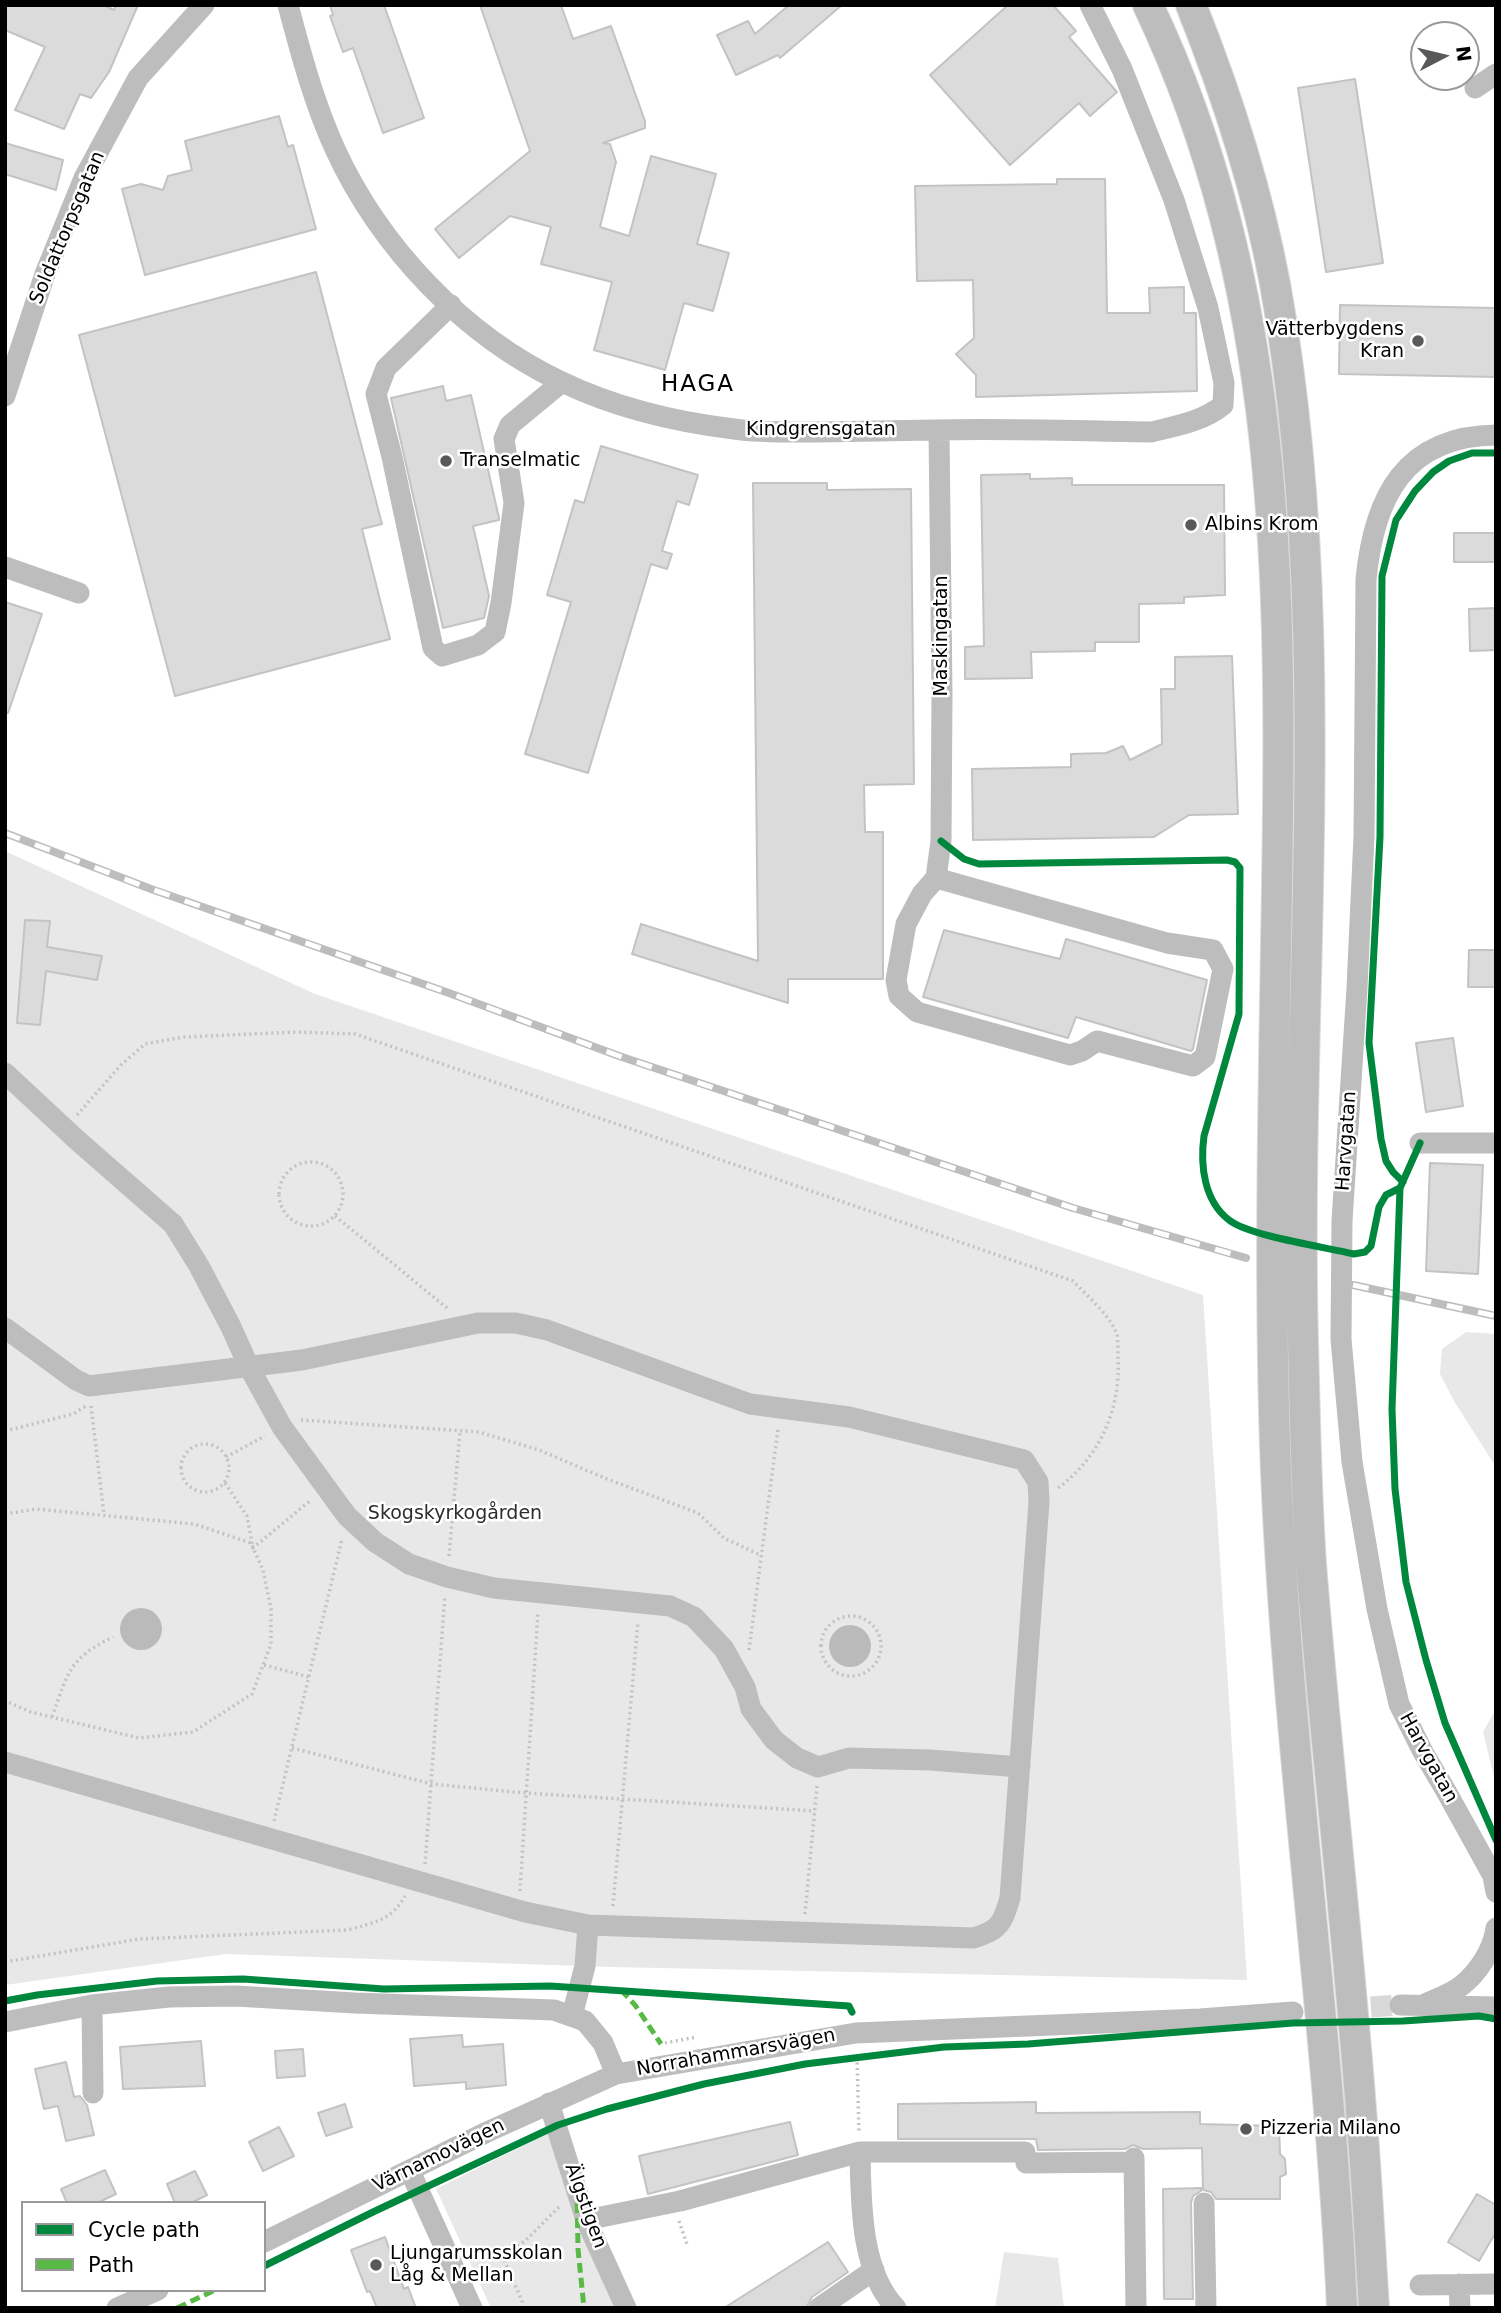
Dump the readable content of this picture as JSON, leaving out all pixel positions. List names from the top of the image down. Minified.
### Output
{"streets":{"street":["Soldattorpsgatan","Kindgrensgatan","Maskingatan","Harvgatan","Norrahammarsvägen","Värnamovägen","Älgstigen"]},"crossings":[["Kindgrensgatan","Maskingatan"],["Norrahammarsvägen","Värnamovägen"],["Värnamovägen","Älgstigen"]],"districts":["HAGA"],"parks":["Skogskyrkogården"],"places":["Vätterbygdens Kran","Transelmatic","Albins Krom","Pizzeria Milano","Ljungarumsskolan Låg & Mellan"],"legend":["Cycle path","Path"],"north":"right"}
